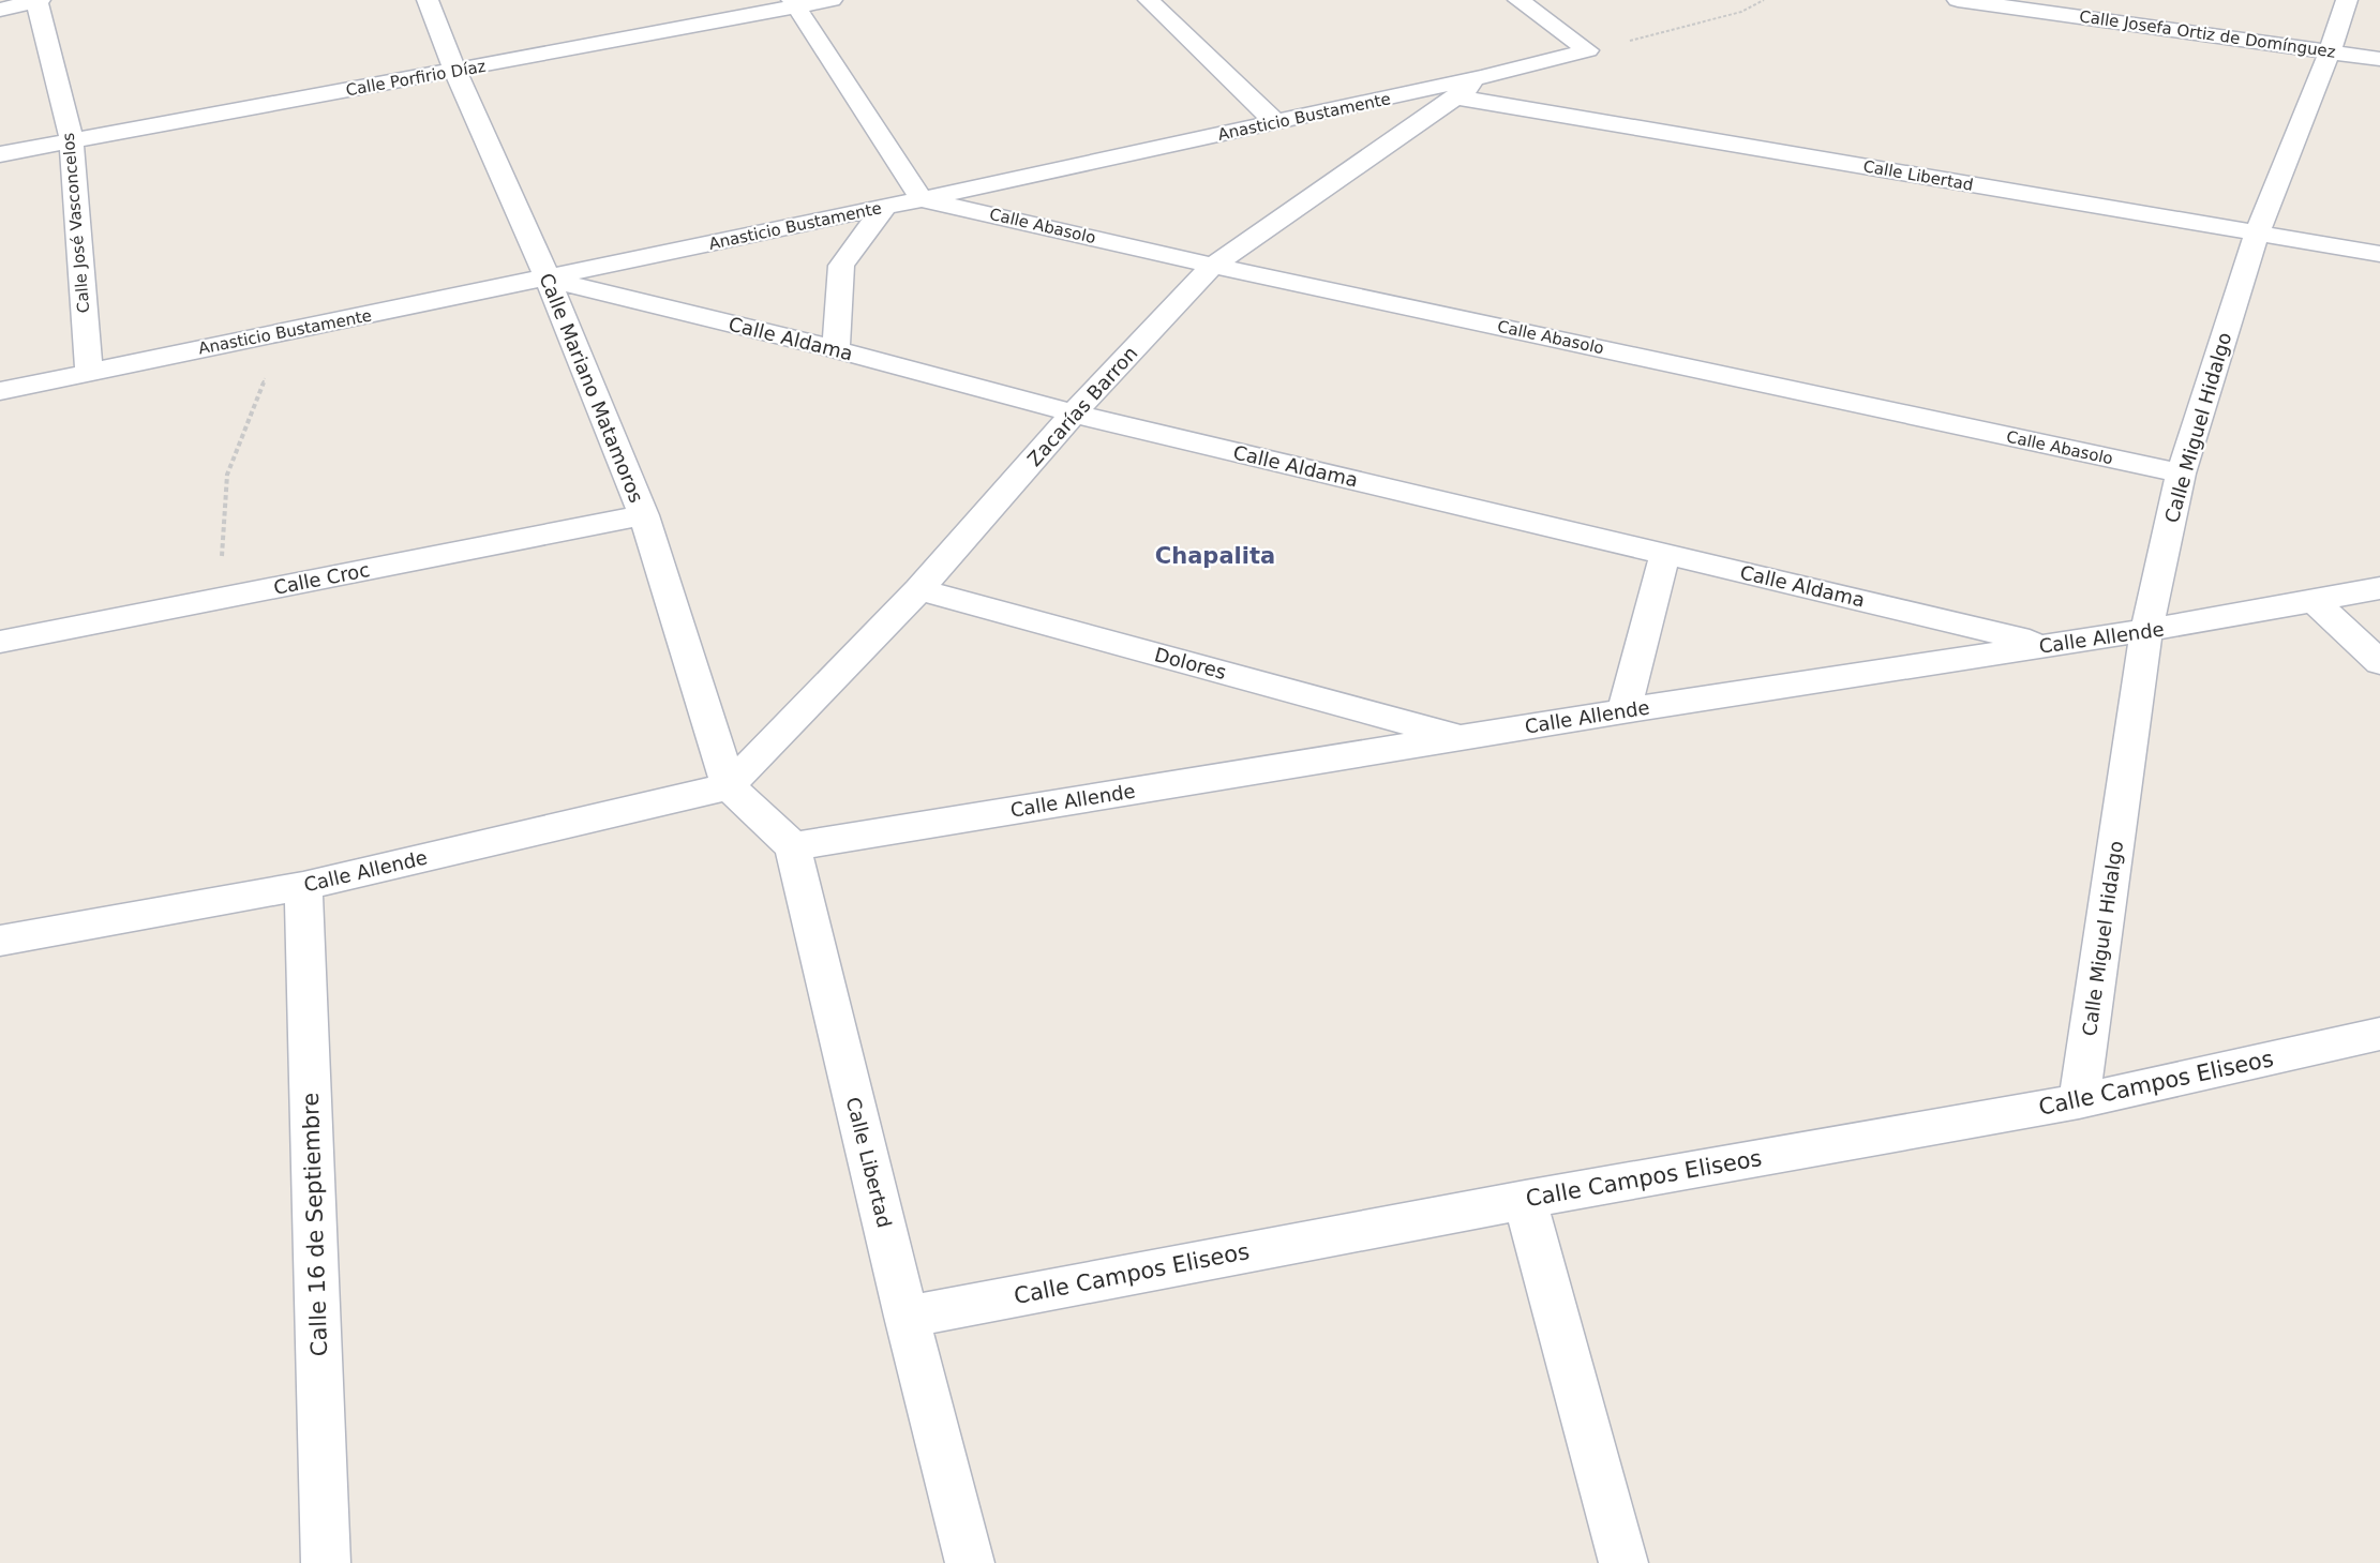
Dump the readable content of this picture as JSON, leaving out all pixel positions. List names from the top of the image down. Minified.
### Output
{"streets":{"street":["Calle Josefa Ortiz de Domínguez","Calle Porfirio Díaz","Anasticio Bustamente","Calle Libertad","Calle José Vasconcelos","Calle Abasolo","Calle Aldama","Calle Mariano Matamoros","Zacarías Barron","Calle Miguel Hidalgo","Calle Croc","Calle Allende","Dolores","Calle Campos Eliseos","Calle 16 de Septiembre"]},"crossings":[["Calle Josefa Ortiz de Domínguez","Calle Miguel Hidalgo"],["Calle Porfirio Díaz","Calle José Vasconcelos"],["Calle Porfirio Díaz","Calle Mariano Matamoros"],["Anasticio Bustamente","Calle José Vasconcelos"],["Anasticio Bustamente","Calle Abasolo"],["Anasticio Bustamente","Calle Aldama"],["Anasticio Bustamente","Calle Mariano Matamoros"],["Anasticio Bustamente","Zacarías Barron"],["Calle Libertad","Zacarías Barron"],["Calle Libertad","Calle Miguel Hidalgo"],["Calle Libertad","Calle Allende"],["Calle Libertad","Calle Campos Eliseos"],["Calle Abasolo","Zacarías Barron"],["Calle Abasolo","Calle Miguel Hidalgo"],["Calle Aldama","Calle Mariano Matamoros"],["Calle Aldama","Zacarías Barron"],["Calle Aldama","Calle Allende"],["Calle Mariano Matamoros","Zacarías Barron"],["Calle Mariano Matamoros","Calle Croc"],["Calle Mariano Matamoros","Calle Allende"],["Zacarías Barron","Calle Allende"],["Zacarías Barron","Dolores"],["Calle Miguel Hidalgo","Calle Allende"],["Calle Miguel Hidalgo","Calle Campos Eliseos"],["Calle Allende","Dolores"],["Calle Allende","Calle 16 de Septiembre"]],"districts":["Chapalita"]}
